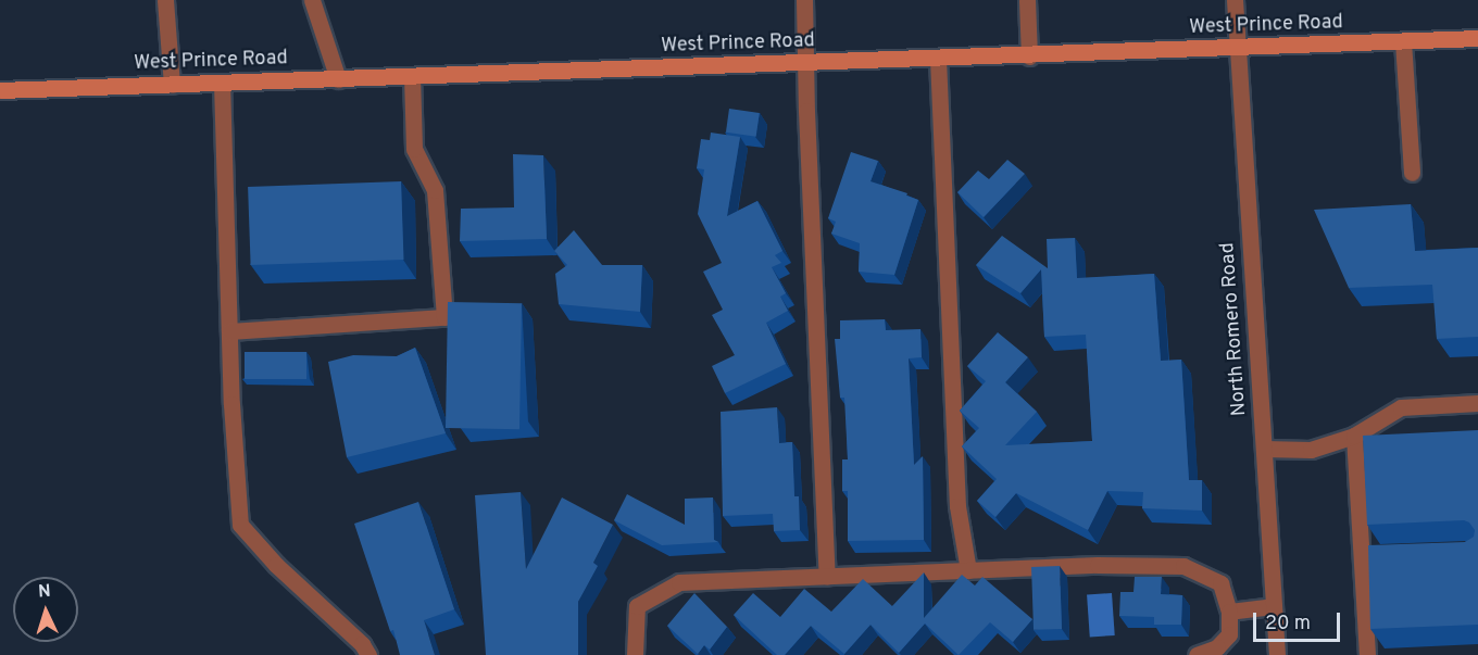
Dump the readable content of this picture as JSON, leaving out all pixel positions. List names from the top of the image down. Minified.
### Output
{"streets":{"main road":["West Prince Road"],"street":["North Romero Road"]},"crossings":[["West Prince Road","North Romero Road"]],"scale_bar":"20 m","north":"top"}
